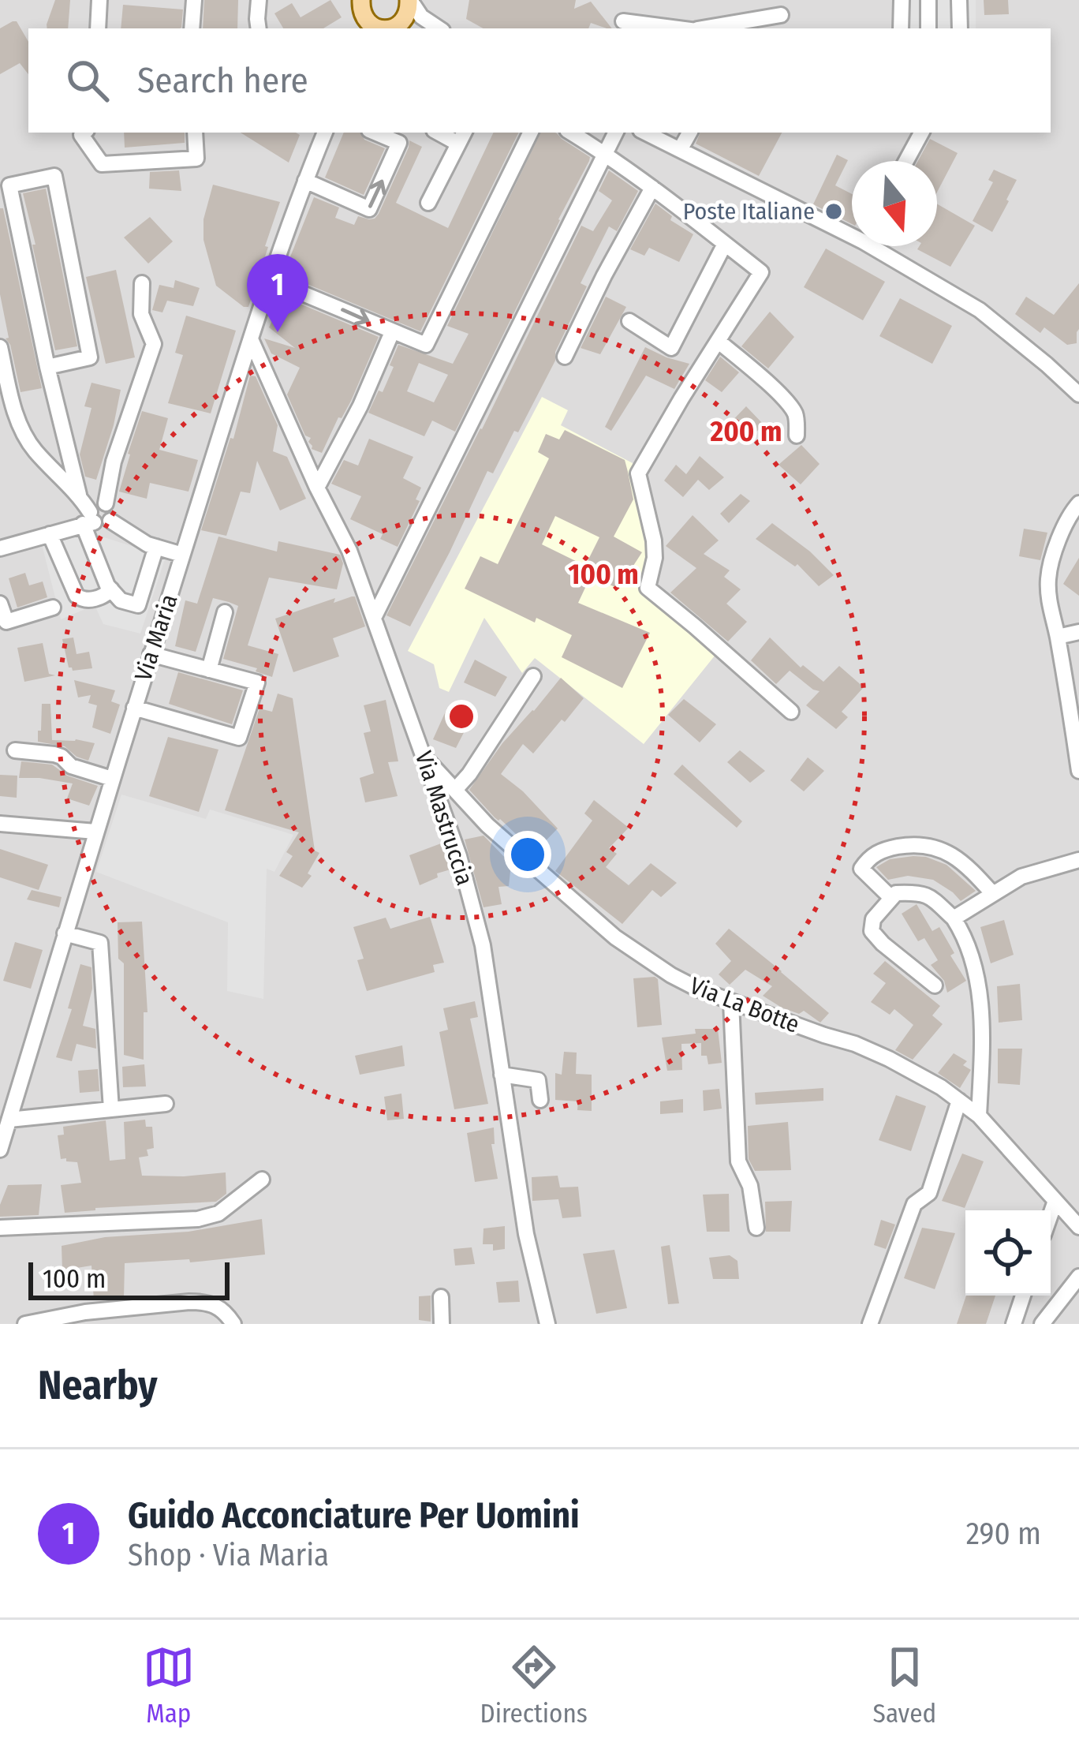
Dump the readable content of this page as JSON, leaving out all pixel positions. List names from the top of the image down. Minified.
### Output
{"streets":{"street":["Via Maria","Via Mastruccia","Via La Botte"]},"crossings":[["Via Maria","Via Mastruccia"],["Via Mastruccia","Via La Botte"]],"places":["Poste Italiane"],"scale_bar":"100 m","north":"bottom","page":{"search":"Search here","pins":"1","scale":"100 m","heading":"Nearby","list":[{"mark":"1","name":"Guido Acconciature Per Uomini","note":"Shop · Via Maria","value":"290 m"}],"nav":["Map","Directions","Saved"]},"rings":["200 m","100 m"]}
